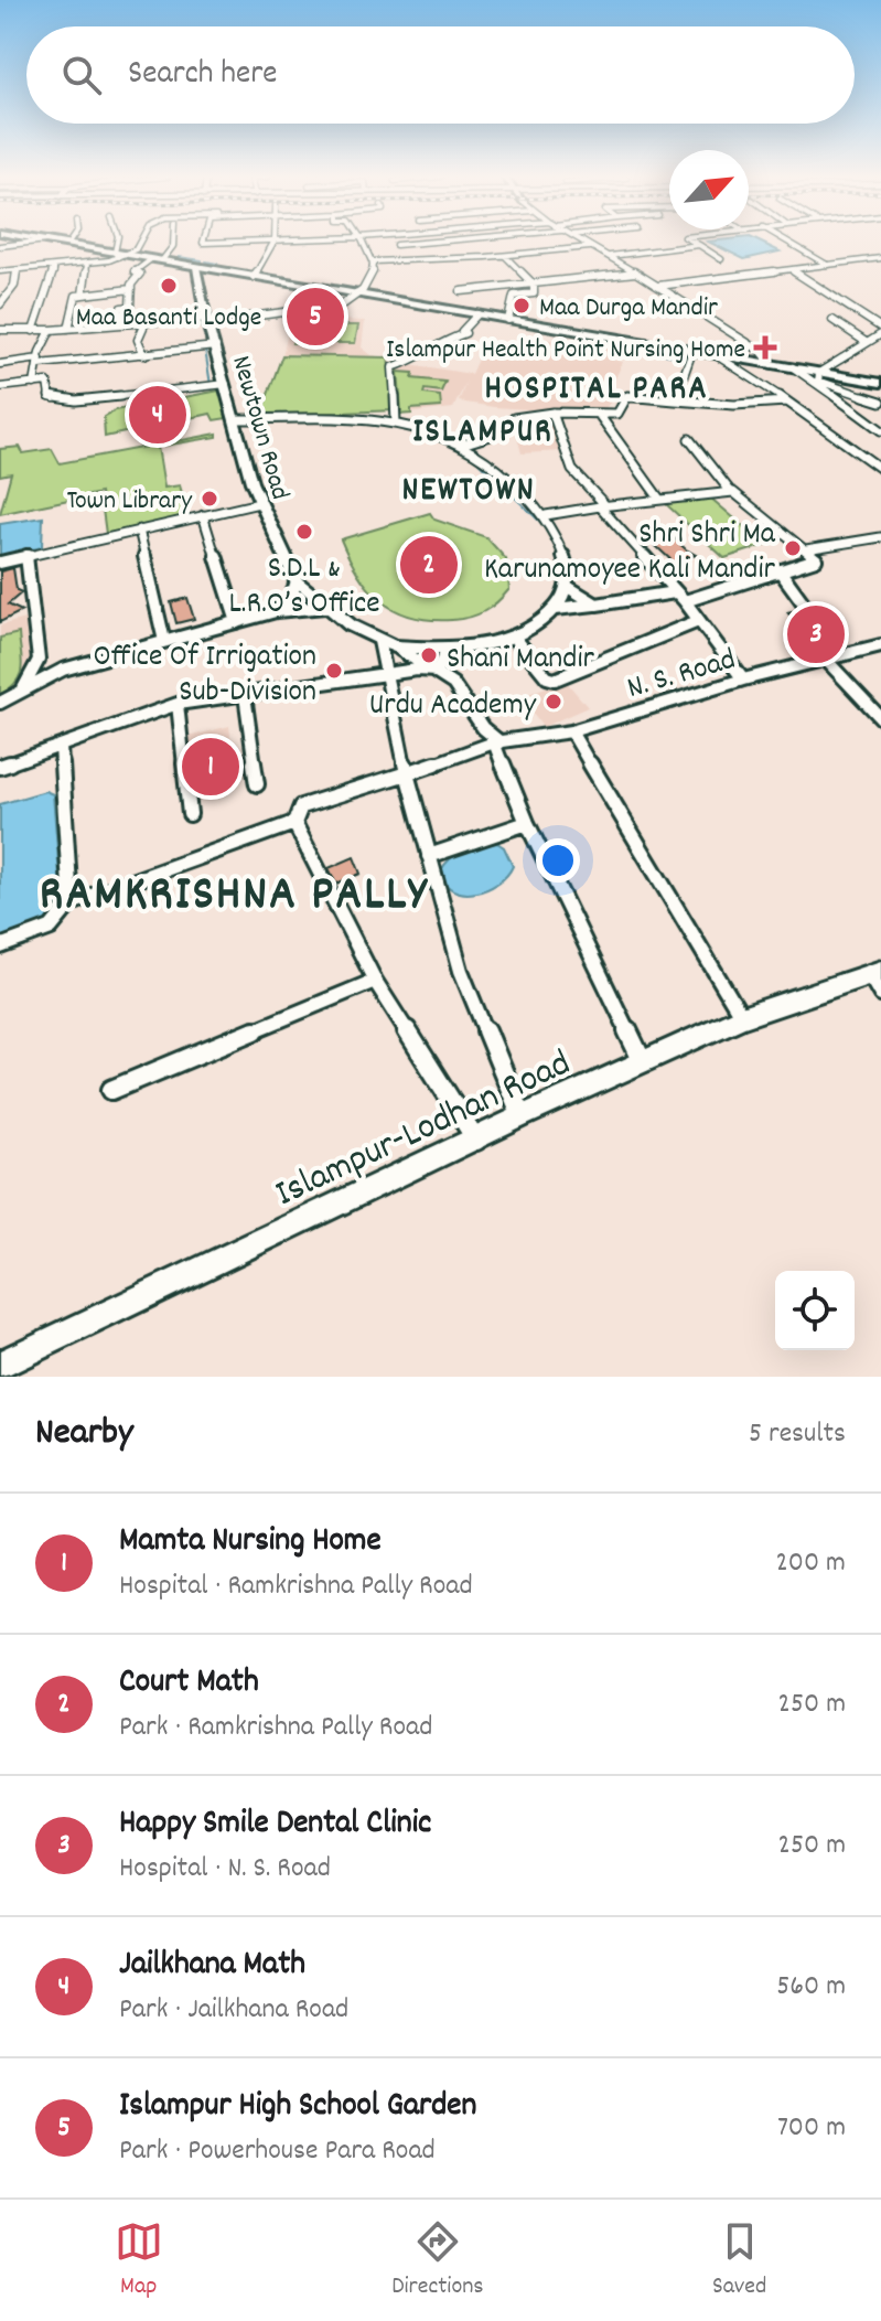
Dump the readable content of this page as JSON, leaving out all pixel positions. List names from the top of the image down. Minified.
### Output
{"streets":{"street":["Newtown Road","N. S. Road","Islampur-Lodhan Road"]},"districts":["HOSPITAL PARA","ISLAMPUR","NEWTOWN","RAMKRISHNA PALLY"],"places":{"other":["Maa Basanti Lodge","Maa Durga Mandir","Town Library","S.D.L & L.R.O’s Office","Shri Shri Ma Karunamoyee Kali Mandir","Shani Mandir","Office Of Irrigation Sub-Division","Urdu Academy"],"health":["Islampur Health Point Nursing Home"]},"north":"top right","page":{"search":"Search here","pins":["5","4","2","3","1"],"heading":["Nearby","5 results"],"list":[{"mark":"1","name":"Mamta Nursing Home","note":"Hospital · Ramkrishna Pally Road","value":"200 m"},{"mark":"2","name":"Court Math","note":"Park · Ramkrishna Pally Road","value":"250 m"},{"mark":"3","name":"Happy Smile Dental Clinic","note":"Hospital · N. S. Road","value":"250 m"},{"mark":"4","name":"Jailkhana Math","note":"Park · Jailkhana Road","value":"560 m"},{"mark":"5","name":"Islampur High School Garden","note":"Park · Powerhouse Para Road","value":"700 m"}],"nav":["Map","Directions","Saved"]}}
